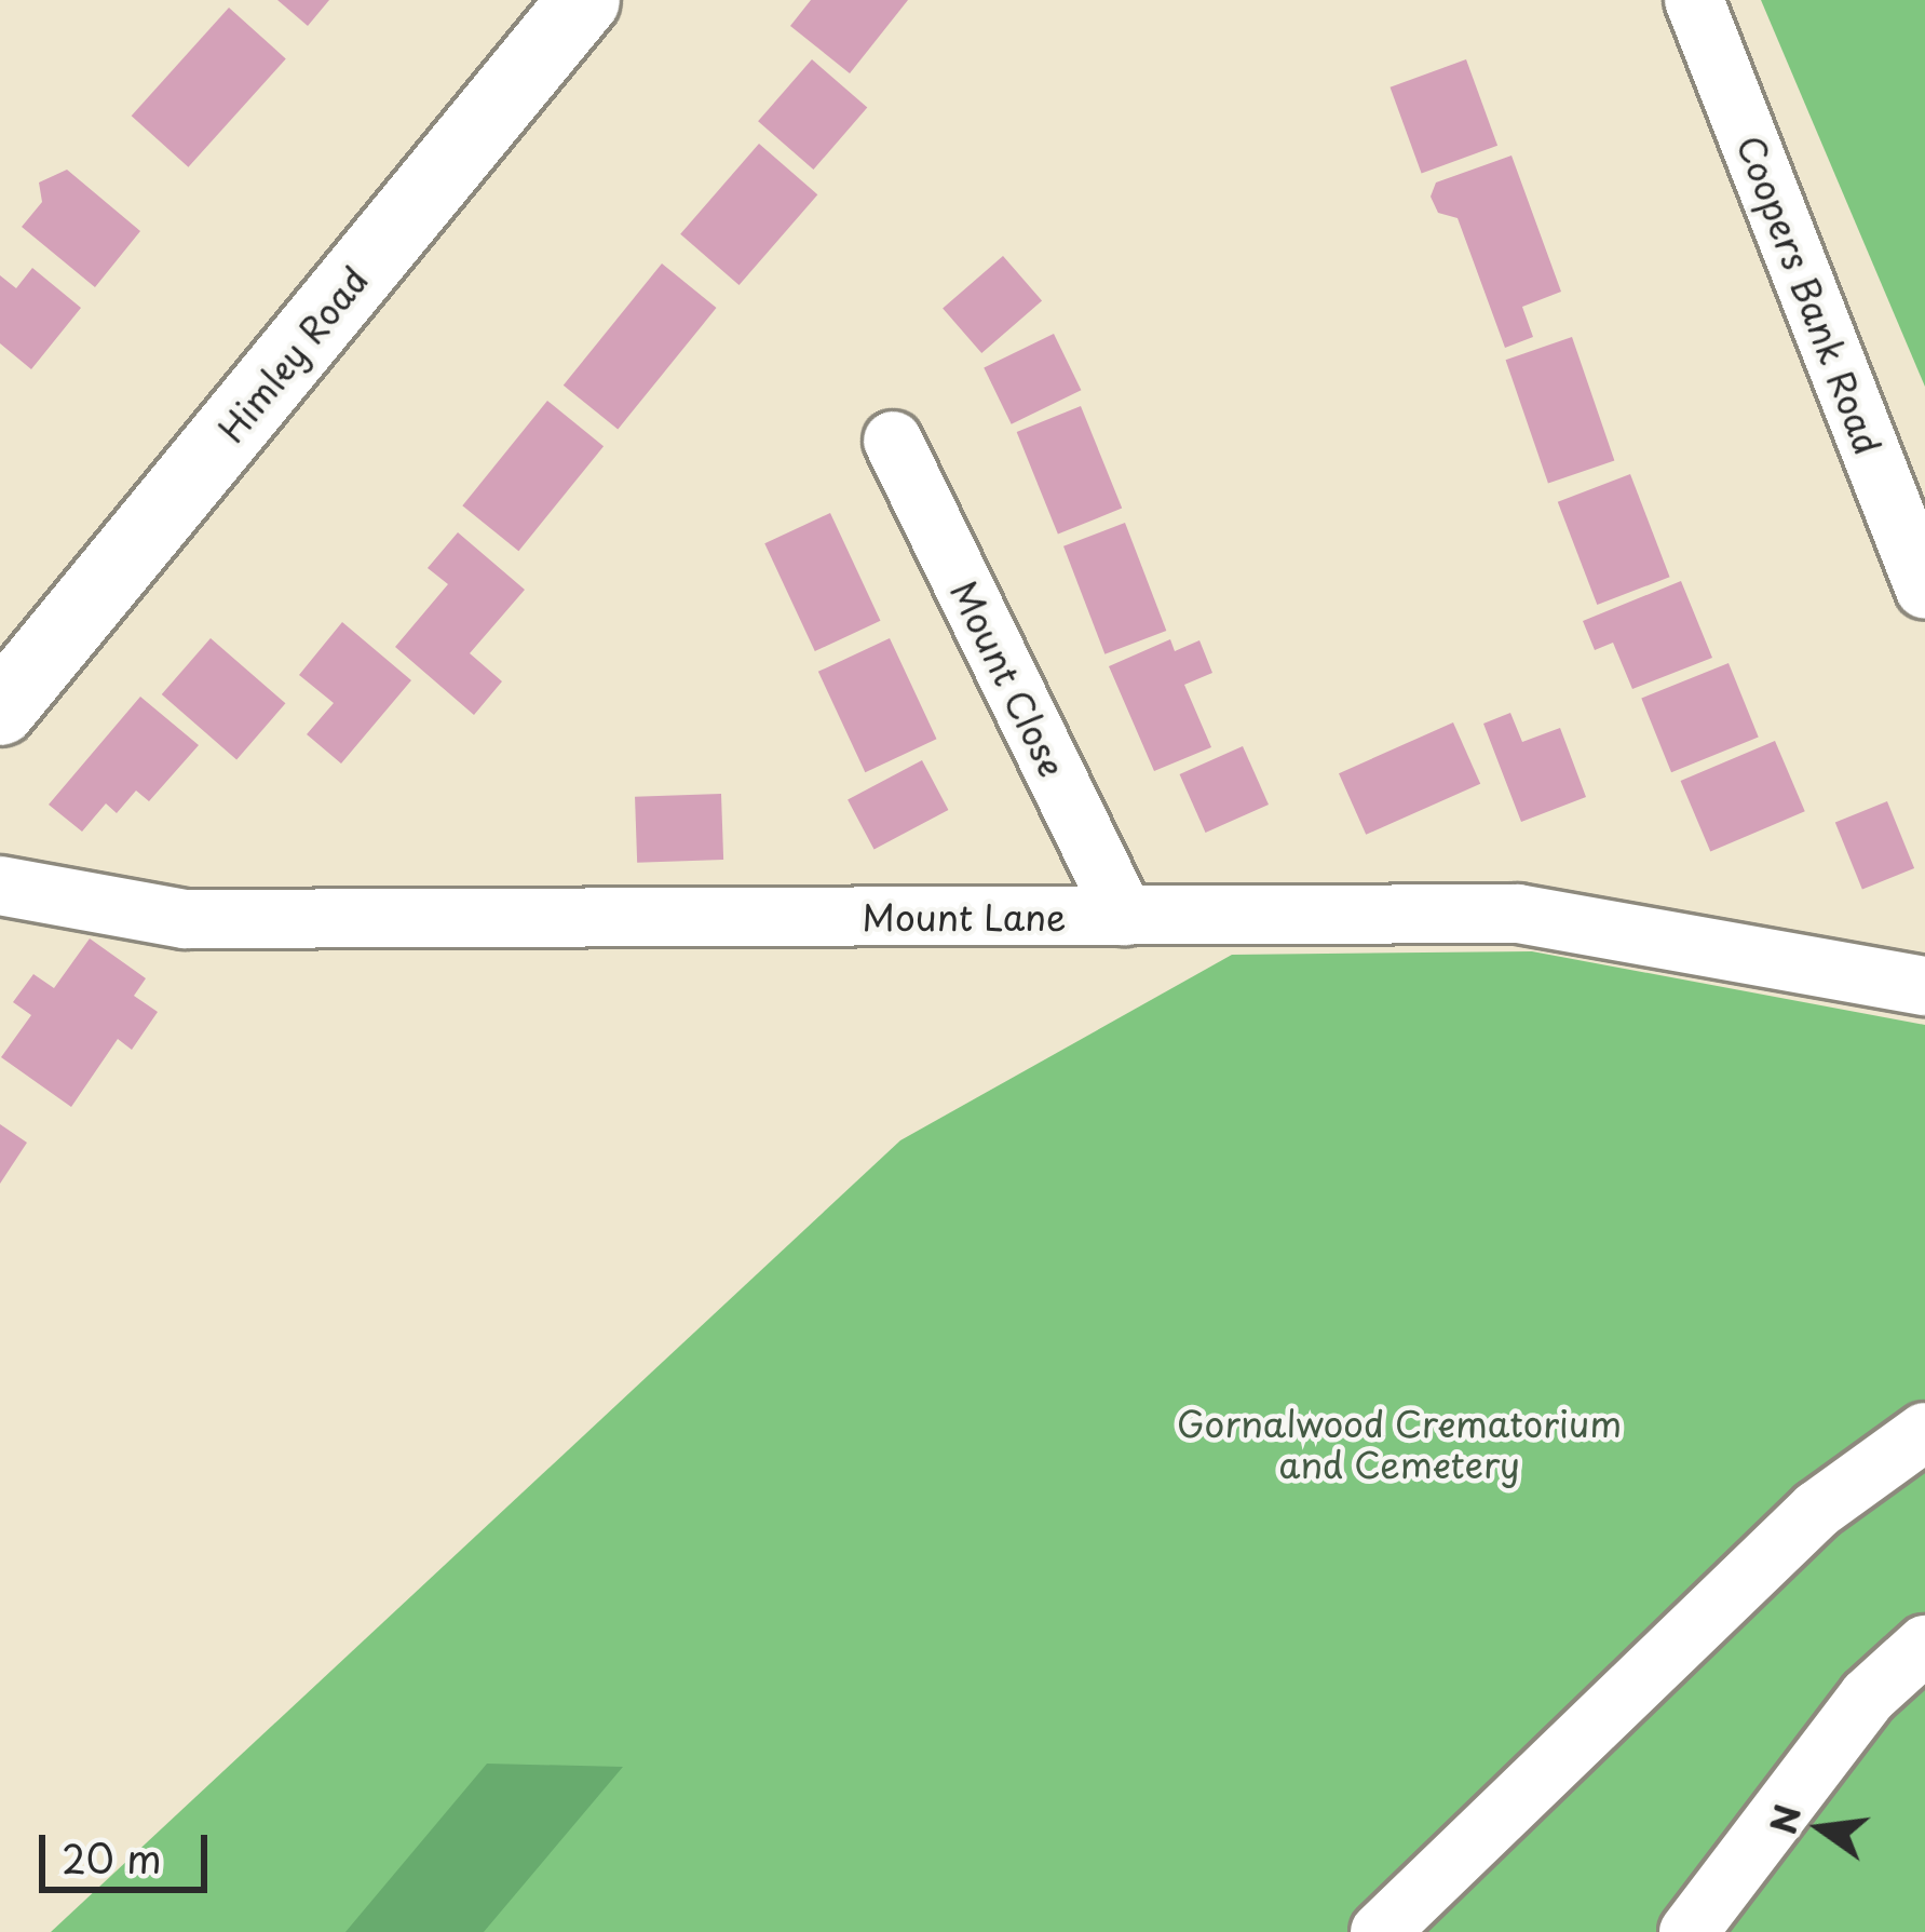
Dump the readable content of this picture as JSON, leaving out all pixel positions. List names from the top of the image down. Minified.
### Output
{"streets":{"main road":["Himley Road"],"street":["Coopers Bank Road","Mount Close","Mount Lane"]},"crossings":[["Mount Close","Mount Lane"]],"parks":["Gornalwood Crematorium and Cemetery"],"scale_bar":"20 m","north":"left"}
